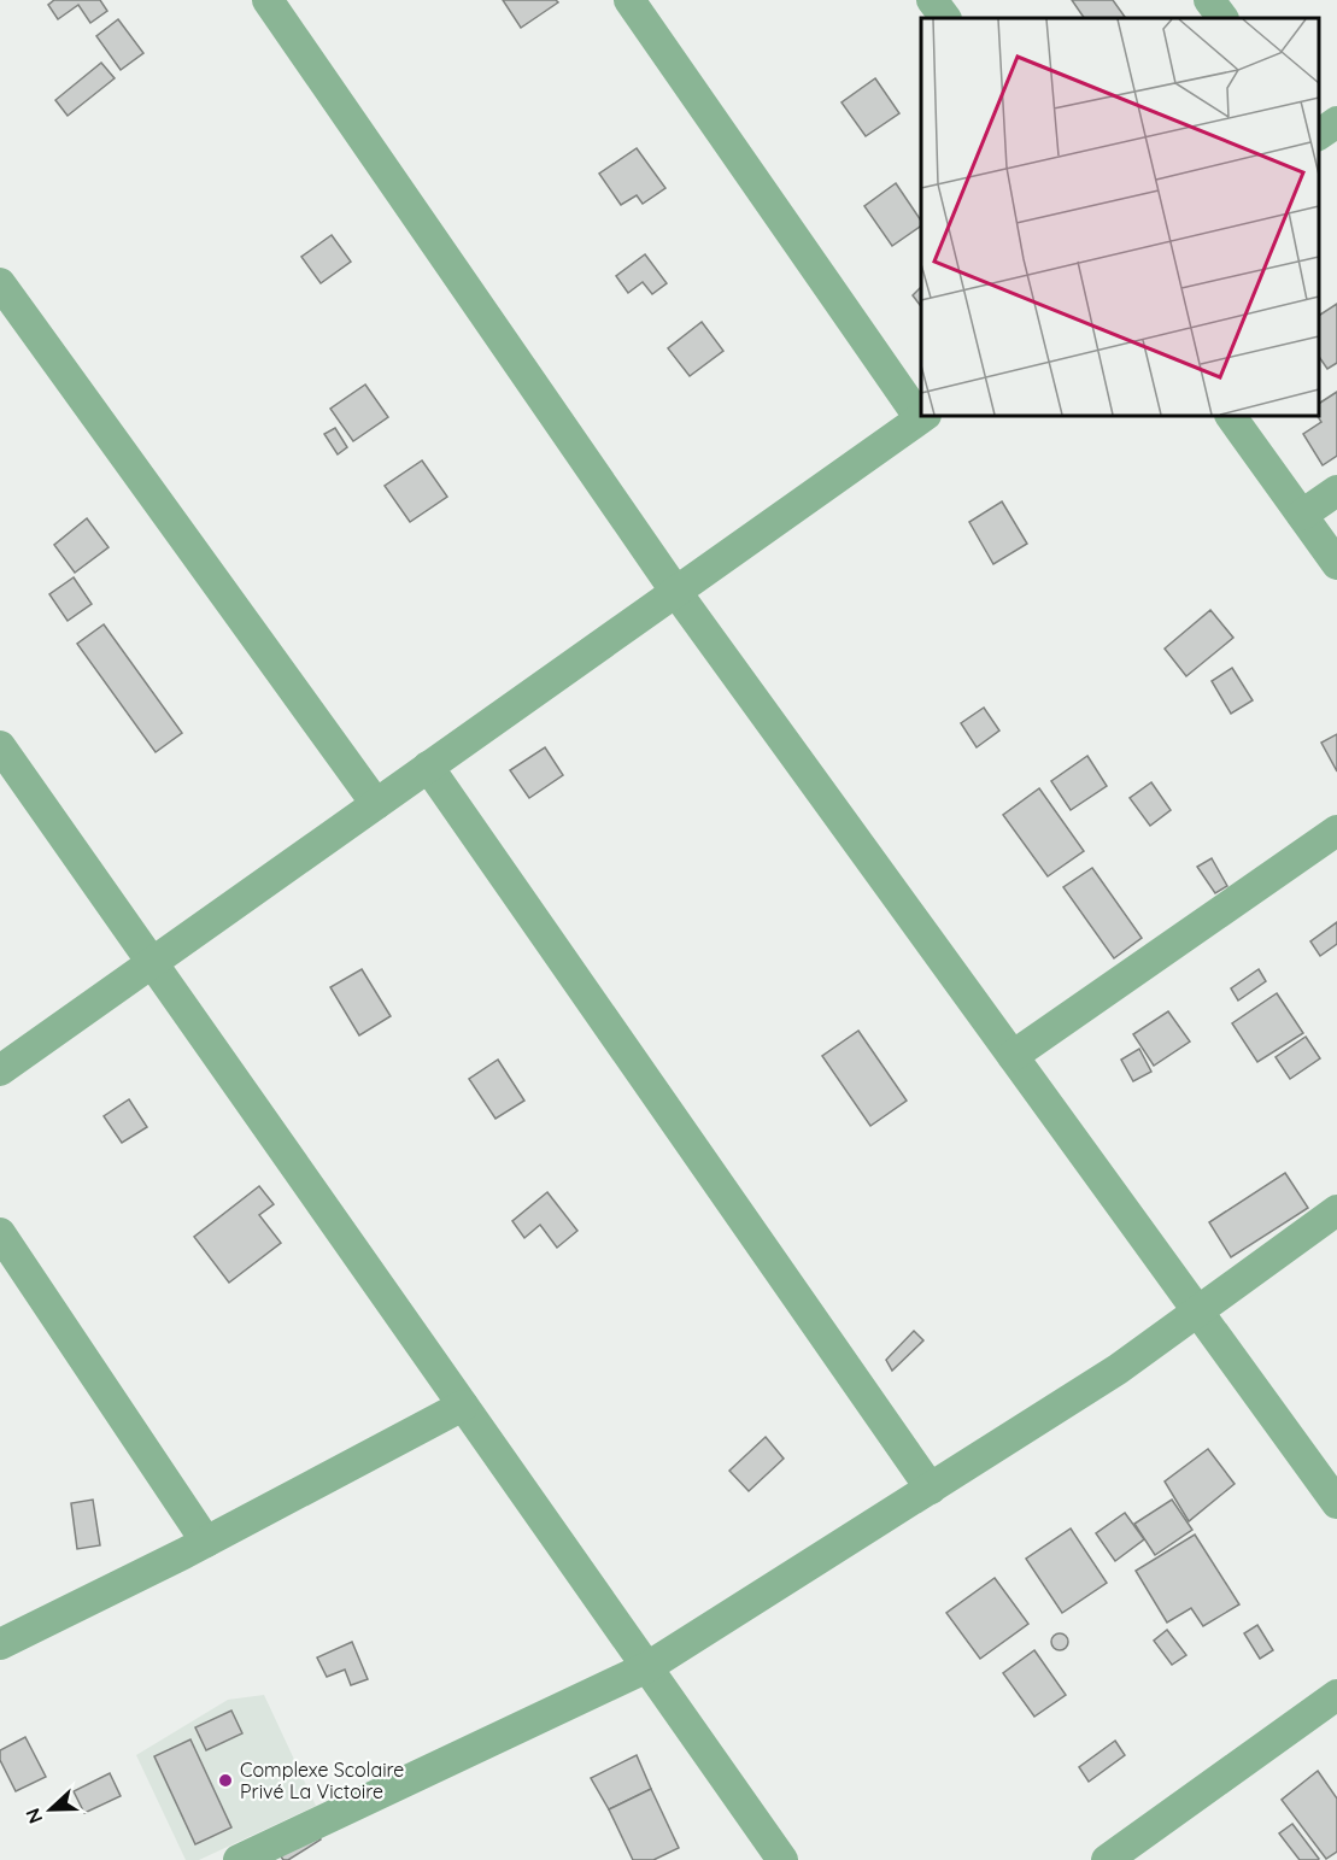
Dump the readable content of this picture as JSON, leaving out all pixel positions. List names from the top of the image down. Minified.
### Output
{"places":["Complexe Scolaire Privé La Victoire"],"north":"left"}
